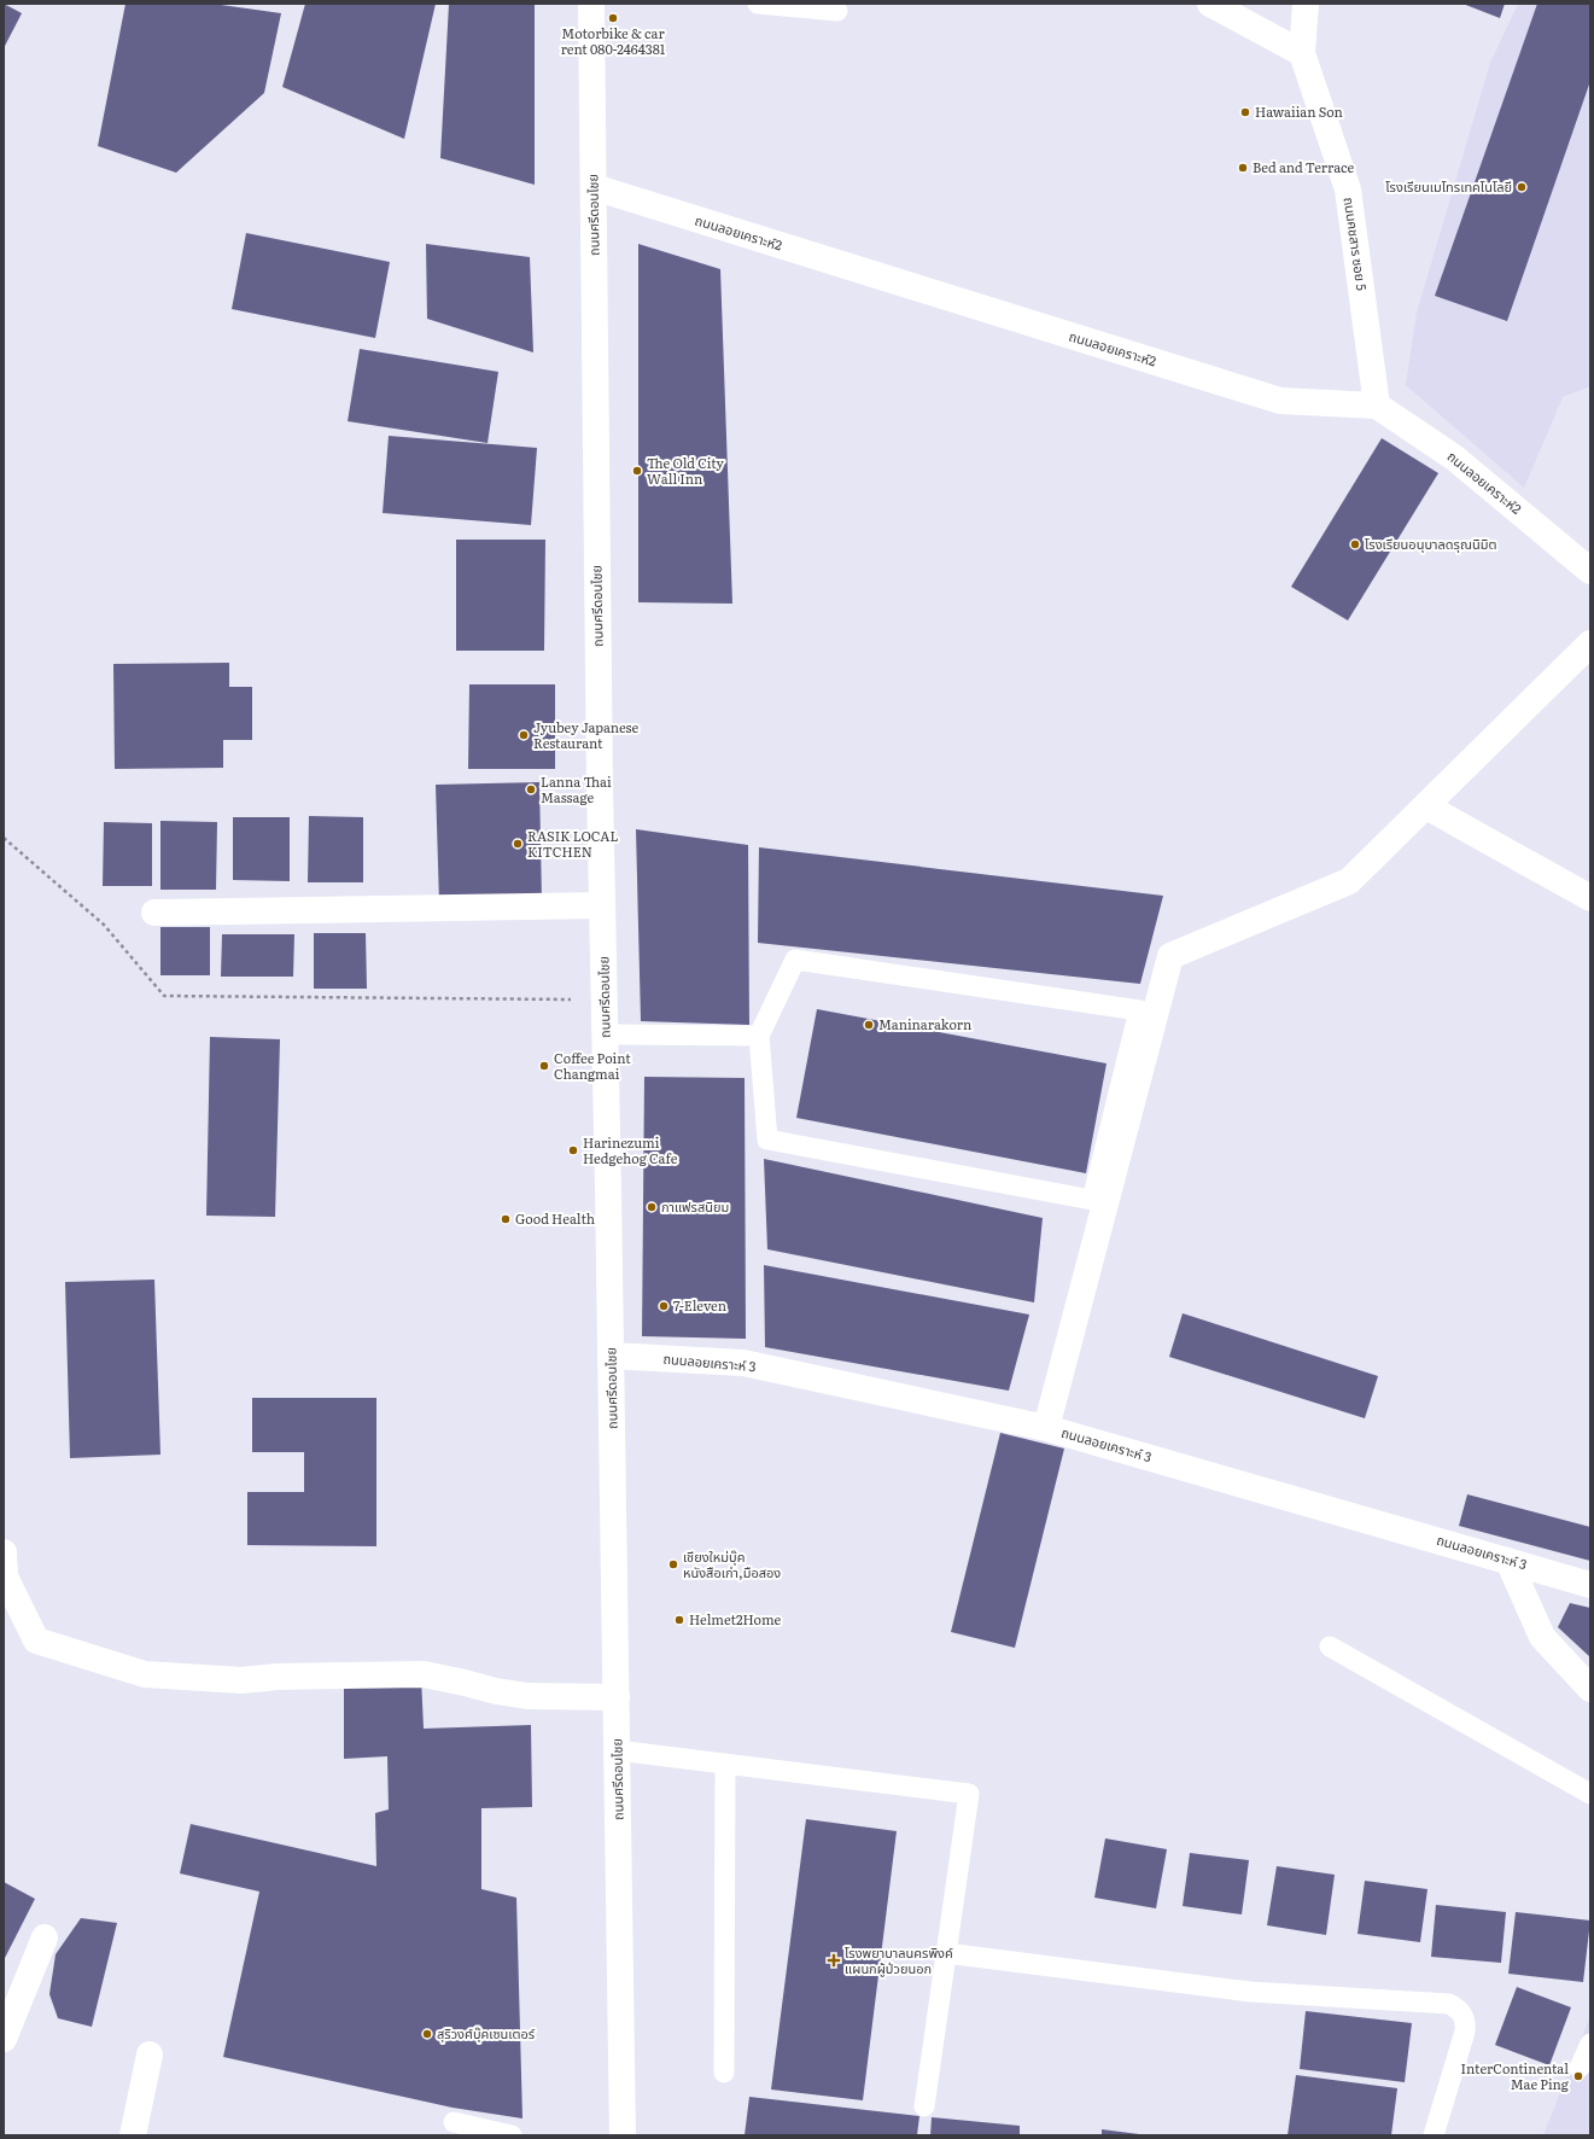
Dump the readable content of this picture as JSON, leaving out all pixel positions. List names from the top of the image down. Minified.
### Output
{"streets":{"street":["ถนนศรีดอนไชย","ถนนลอยเคราะห์2","ถนนคชสาร ซอย 5","ถนนลอยเคราะห์ 3"]},"crossings":[["ถนนศรีดอนไชย","ถนนลอยเคราะห์2"],["ถนนศรีดอนไชย","ถนนลอยเคราะห์ 3"],["ถนนลอยเคราะห์2","ถนนคชสาร ซอย 5"]],"places":{"other":["Motorbike & car rent 080-2464381","Hawaiian Son","Bed and Terrace","โรงเรียนเมโทรเทคโนโลยี","The Old City Wall Inn","โรงเรียนอนุบาลดรุณนิมิต","Jyubey Japanese Restaurant","Lanna Thai Massage","RASIK LOCAL KITCHEN","Maninarakorn","Coffee Point Changmai","Harinezumi Hedgehog Cafe","กาแฟรสนิยม","Good Health","7-Eleven","เชียงใหม่บุ๊ค หนังสือเก่า,มือสอง","Helmet2Home","สุริวงศ์บุ๊คเซนเตอร์","InterContinental Mae Ping"],"health":["โรงพยาบาลนครพิงค์ แผนกผู้ป่วยนอก"]}}
